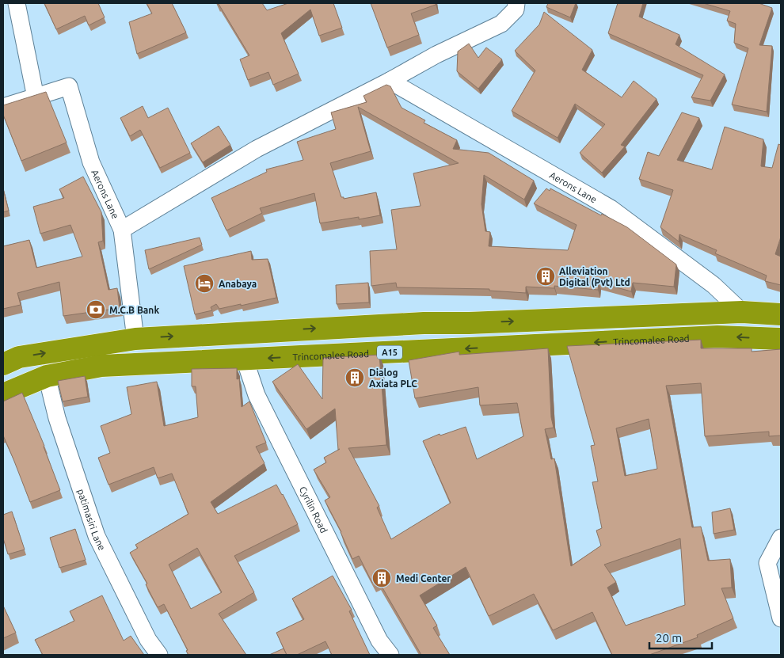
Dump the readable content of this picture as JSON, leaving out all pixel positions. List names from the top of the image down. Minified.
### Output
{"streets":{"highway":["Trincomalee Road","A15"],"street":["Aerons Lane","Cyrilin Road","patimasiri Lane"]},"crossings":[["Trincomalee Road","Cyrilin Road"],["Trincomalee Road","patimasiri Lane"]],"places":{"building":["Alleviation Digital (Pvt) Ltd","Dialog Axiata PLC","Medi Center"],"hotel":["Anabaya"],"bank":["M.C.B Bank"]},"scale_bar":"20 m"}
